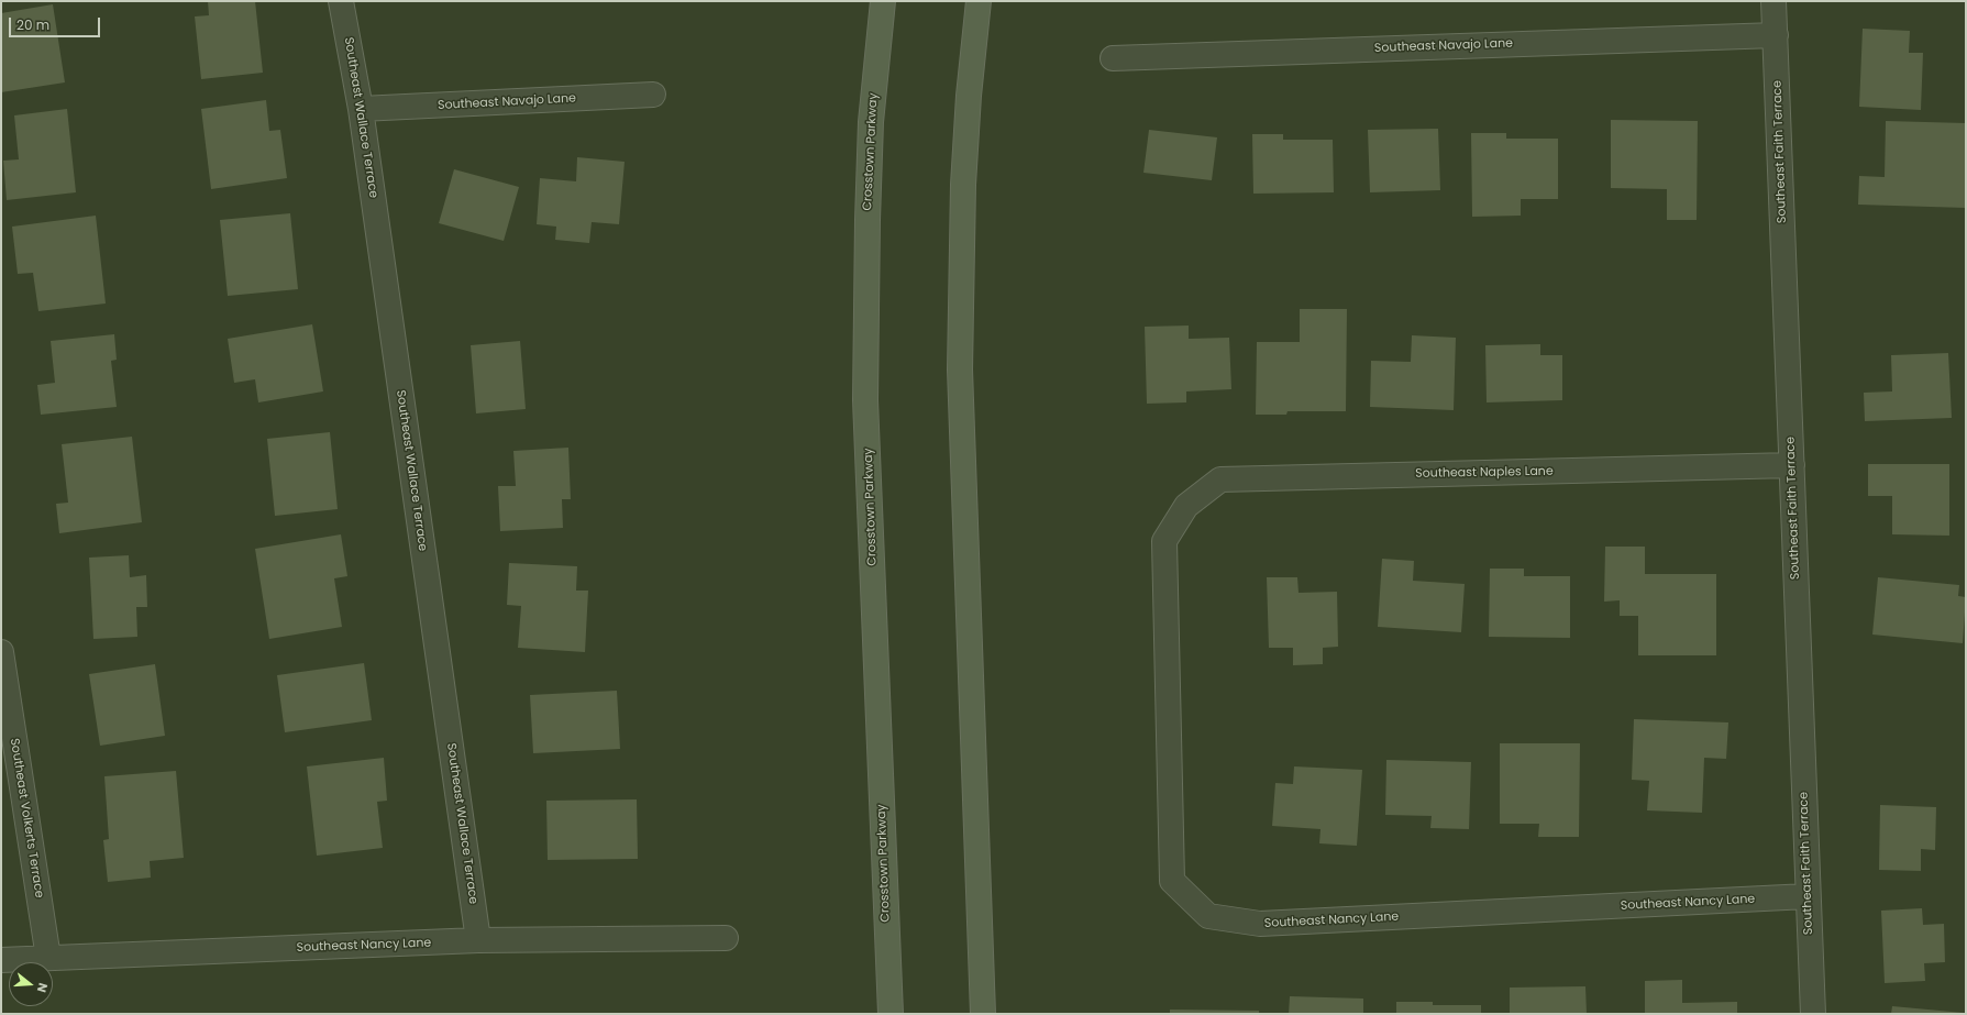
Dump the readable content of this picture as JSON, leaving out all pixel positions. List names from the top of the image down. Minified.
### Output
{"streets":{"main road":["Crosstown Parkway"],"street":["Southeast Navajo Lane","Southeast Wallace Terrace","Southeast Faith Terrace","Southeast Naples Lane","Southeast Volkerts Terrace","Southeast Nancy Lane"]},"crossings":[["Southeast Navajo Lane","Southeast Wallace Terrace"],["Southeast Navajo Lane","Southeast Faith Terrace"],["Southeast Wallace Terrace","Southeast Nancy Lane"],["Southeast Faith Terrace","Southeast Naples Lane"],["Southeast Faith Terrace","Southeast Nancy Lane"],["Southeast Naples Lane","Southeast Nancy Lane"],["Southeast Volkerts Terrace","Southeast Nancy Lane"]],"scale_bar":"20 m","north":"right"}
